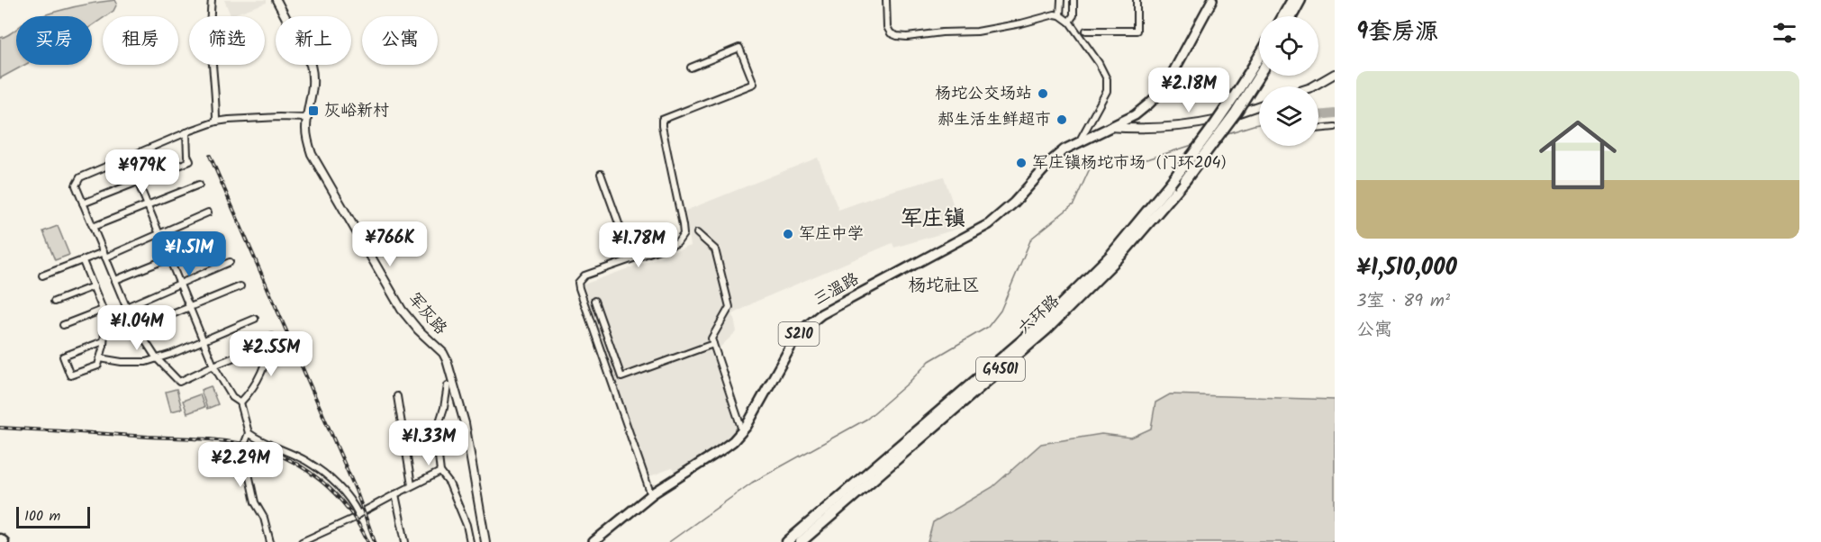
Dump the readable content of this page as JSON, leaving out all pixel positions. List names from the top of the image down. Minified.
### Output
{"streets":{"highway":["六环路","G4501"],"main road":["三温路","S210"],"street":["军灰路"]},"crossings":[["三温路","S210"]],"districts":["军庄镇","杨坨社区"],"places":{"other":["杨坨公交场站","郝生活生鲜超市","军庄镇杨坨市场（门环204）","军庄中学"],"transit":["灰峪新村"]},"scale_bar":"100 m","page":{"heading":"9套房源","chip":["买房","租房","筛选","新上","公寓"],"list":[{"name":"¥1,510,000","note":"3室 · 89 m² · 公寓"}],"price":["¥2.18M","¥979K","¥766K","¥1.78M","¥1.51M","¥1.04M","¥2.55M","¥1.33M","¥2.29M"],"scale":"100 m"}}
